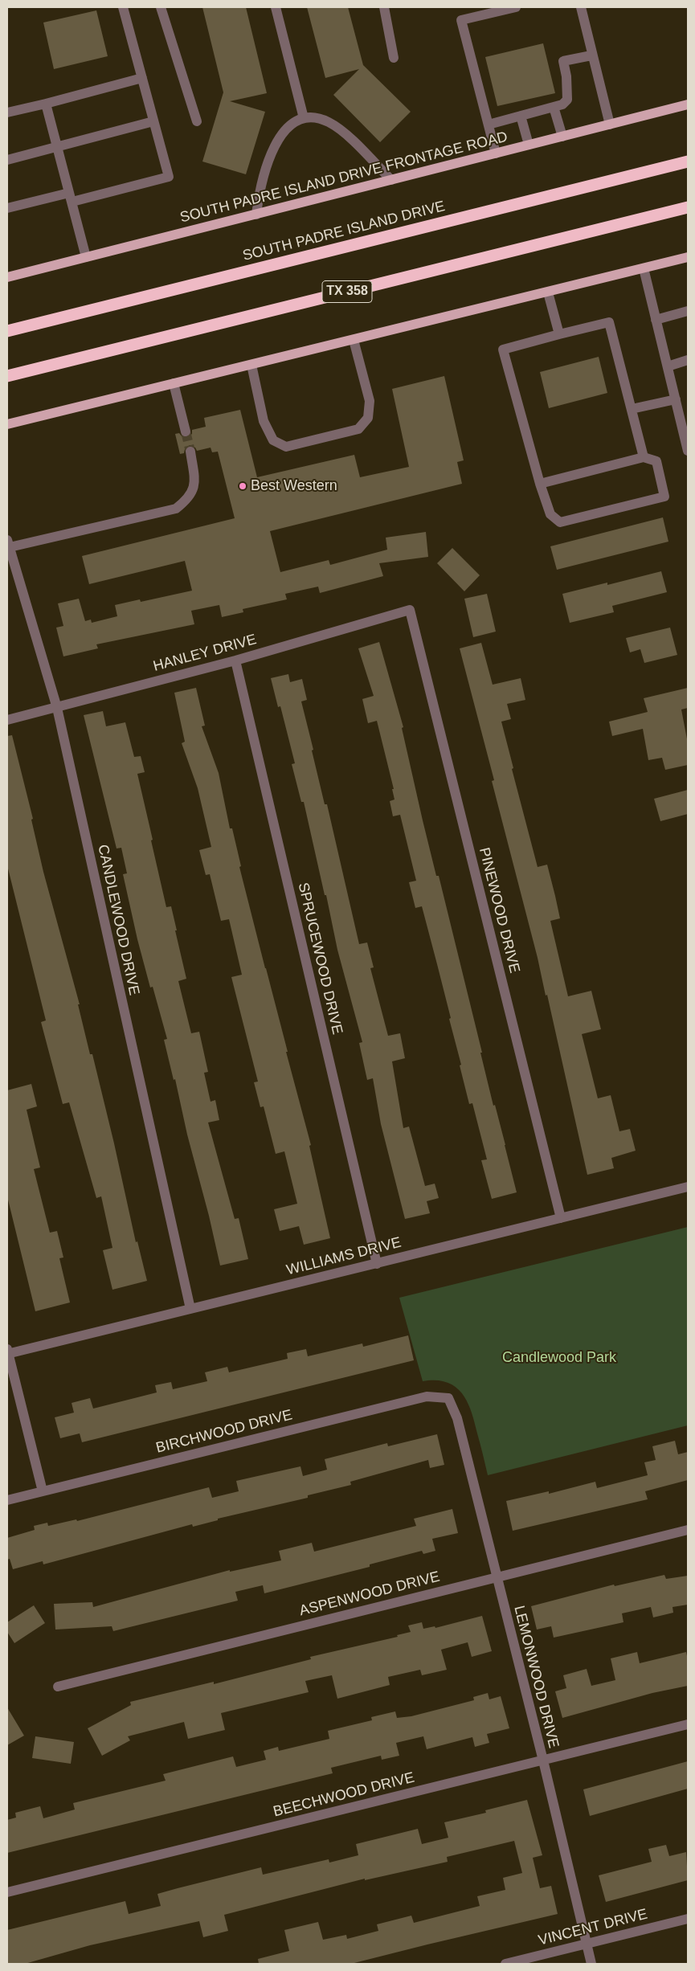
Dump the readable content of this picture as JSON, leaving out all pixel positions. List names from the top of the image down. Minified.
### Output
{"streets":{"highway":["SOUTH PADRE ISLAND DRIVE","TX 358"],"main road":["SOUTH PADRE ISLAND DRIVE FRONTAGE ROAD"],"street":["HANLEY DRIVE","PINEWOOD DRIVE","CANDLEWOOD DRIVE","SPRUCEWOOD DRIVE","WILLIAMS DRIVE","BIRCHWOOD DRIVE","ASPENWOOD DRIVE","LEMONWOOD DRIVE","BEECHWOOD DRIVE","VINCENT DRIVE"]},"crossings":[["HANLEY DRIVE","PINEWOOD DRIVE"],["HANLEY DRIVE","CANDLEWOOD DRIVE"],["HANLEY DRIVE","SPRUCEWOOD DRIVE"],["PINEWOOD DRIVE","WILLIAMS DRIVE"],["CANDLEWOOD DRIVE","WILLIAMS DRIVE"],["SPRUCEWOOD DRIVE","WILLIAMS DRIVE"],["BIRCHWOOD DRIVE","LEMONWOOD DRIVE"],["ASPENWOOD DRIVE","LEMONWOOD DRIVE"],["LEMONWOOD DRIVE","BEECHWOOD DRIVE"],["LEMONWOOD DRIVE","VINCENT DRIVE"]],"parks":["Candlewood Park"],"places":["Best Western"]}
